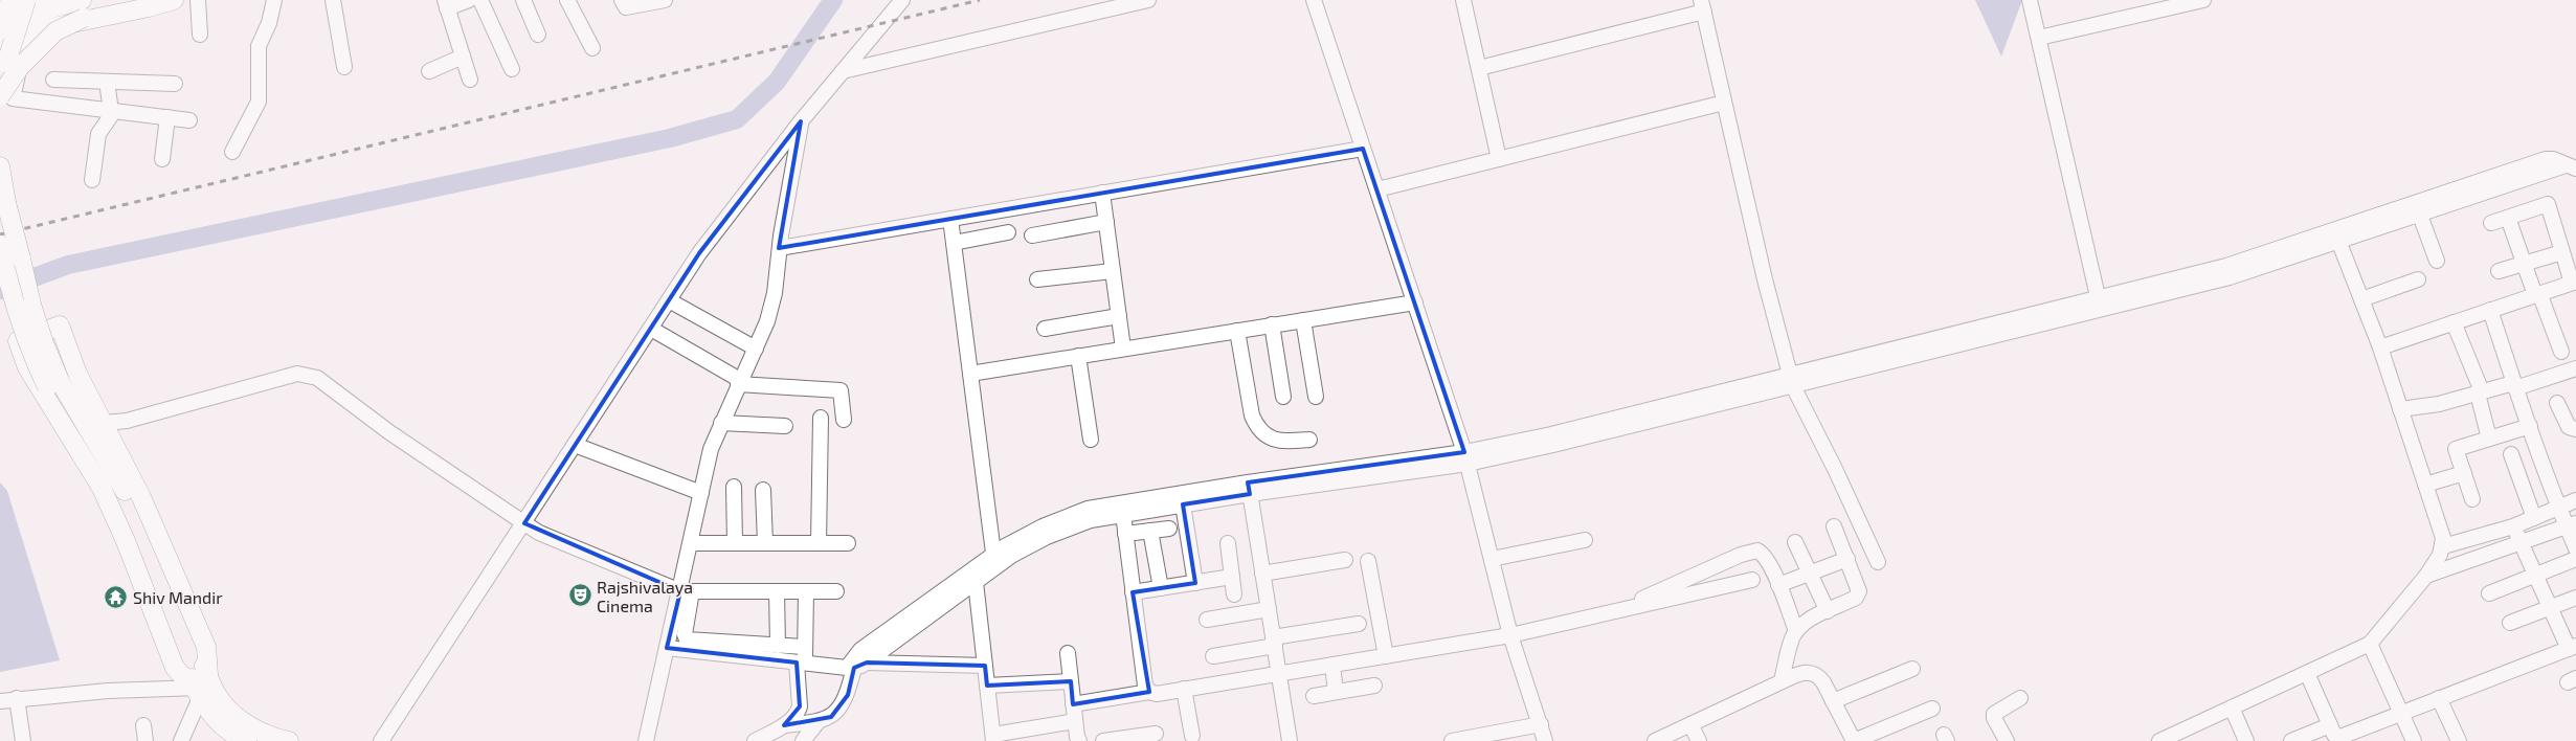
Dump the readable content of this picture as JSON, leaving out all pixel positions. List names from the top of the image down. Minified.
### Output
{"places":{"theatre":["Rajshivalaya Cinema"],"temple":["Shiv Mandir"]}}
